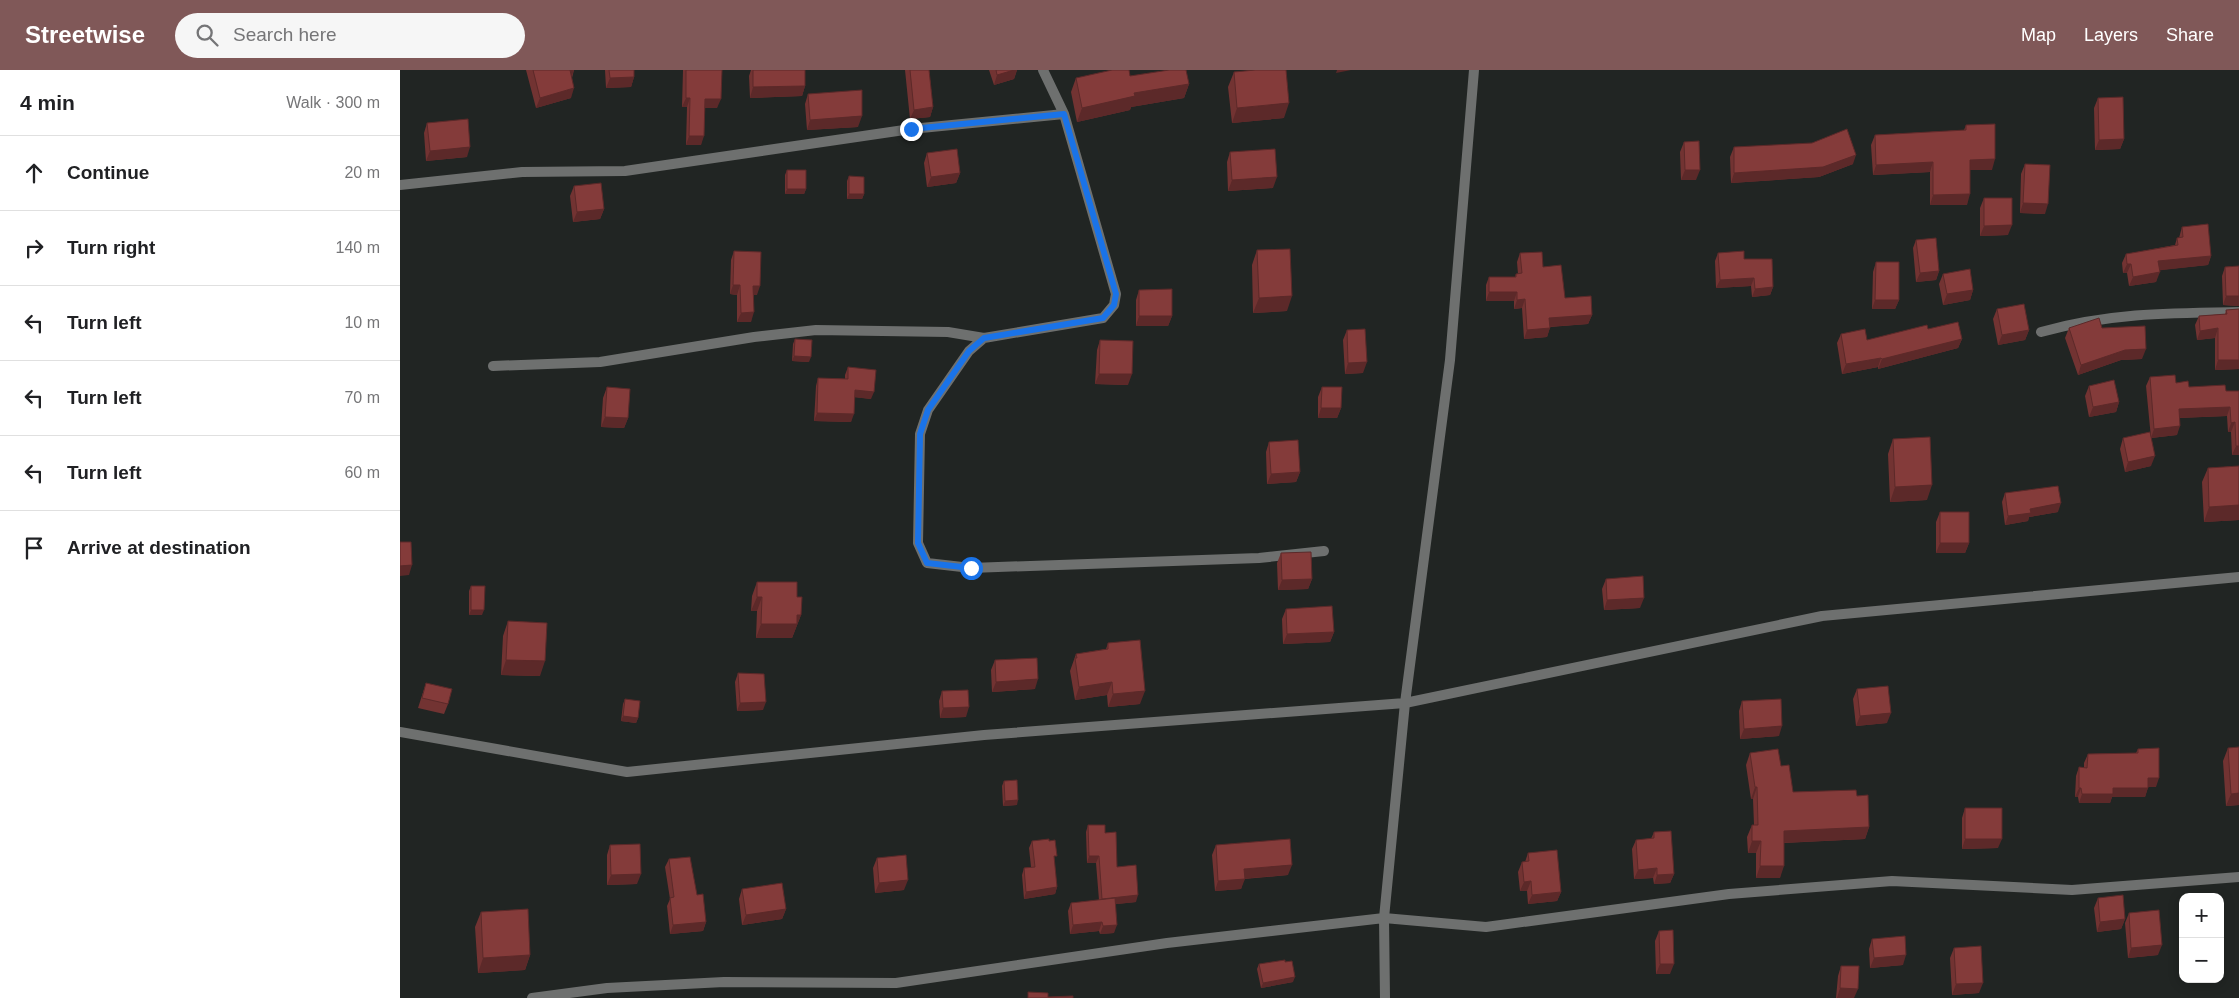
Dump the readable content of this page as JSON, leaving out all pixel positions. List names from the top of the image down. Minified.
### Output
{"page":{"header":"Streetwise","search":"Search here","nav":["Map","Layers","Share"],"heading":["4 min","Walk · 300 m"],"list":[["Continue","20 m"],["Turn right","140 m"],["Turn left","10 m"],["Turn left","70 m"],["Turn left","60 m"],"Arrive at destination"],"map_buttons":["+","−"]}}
